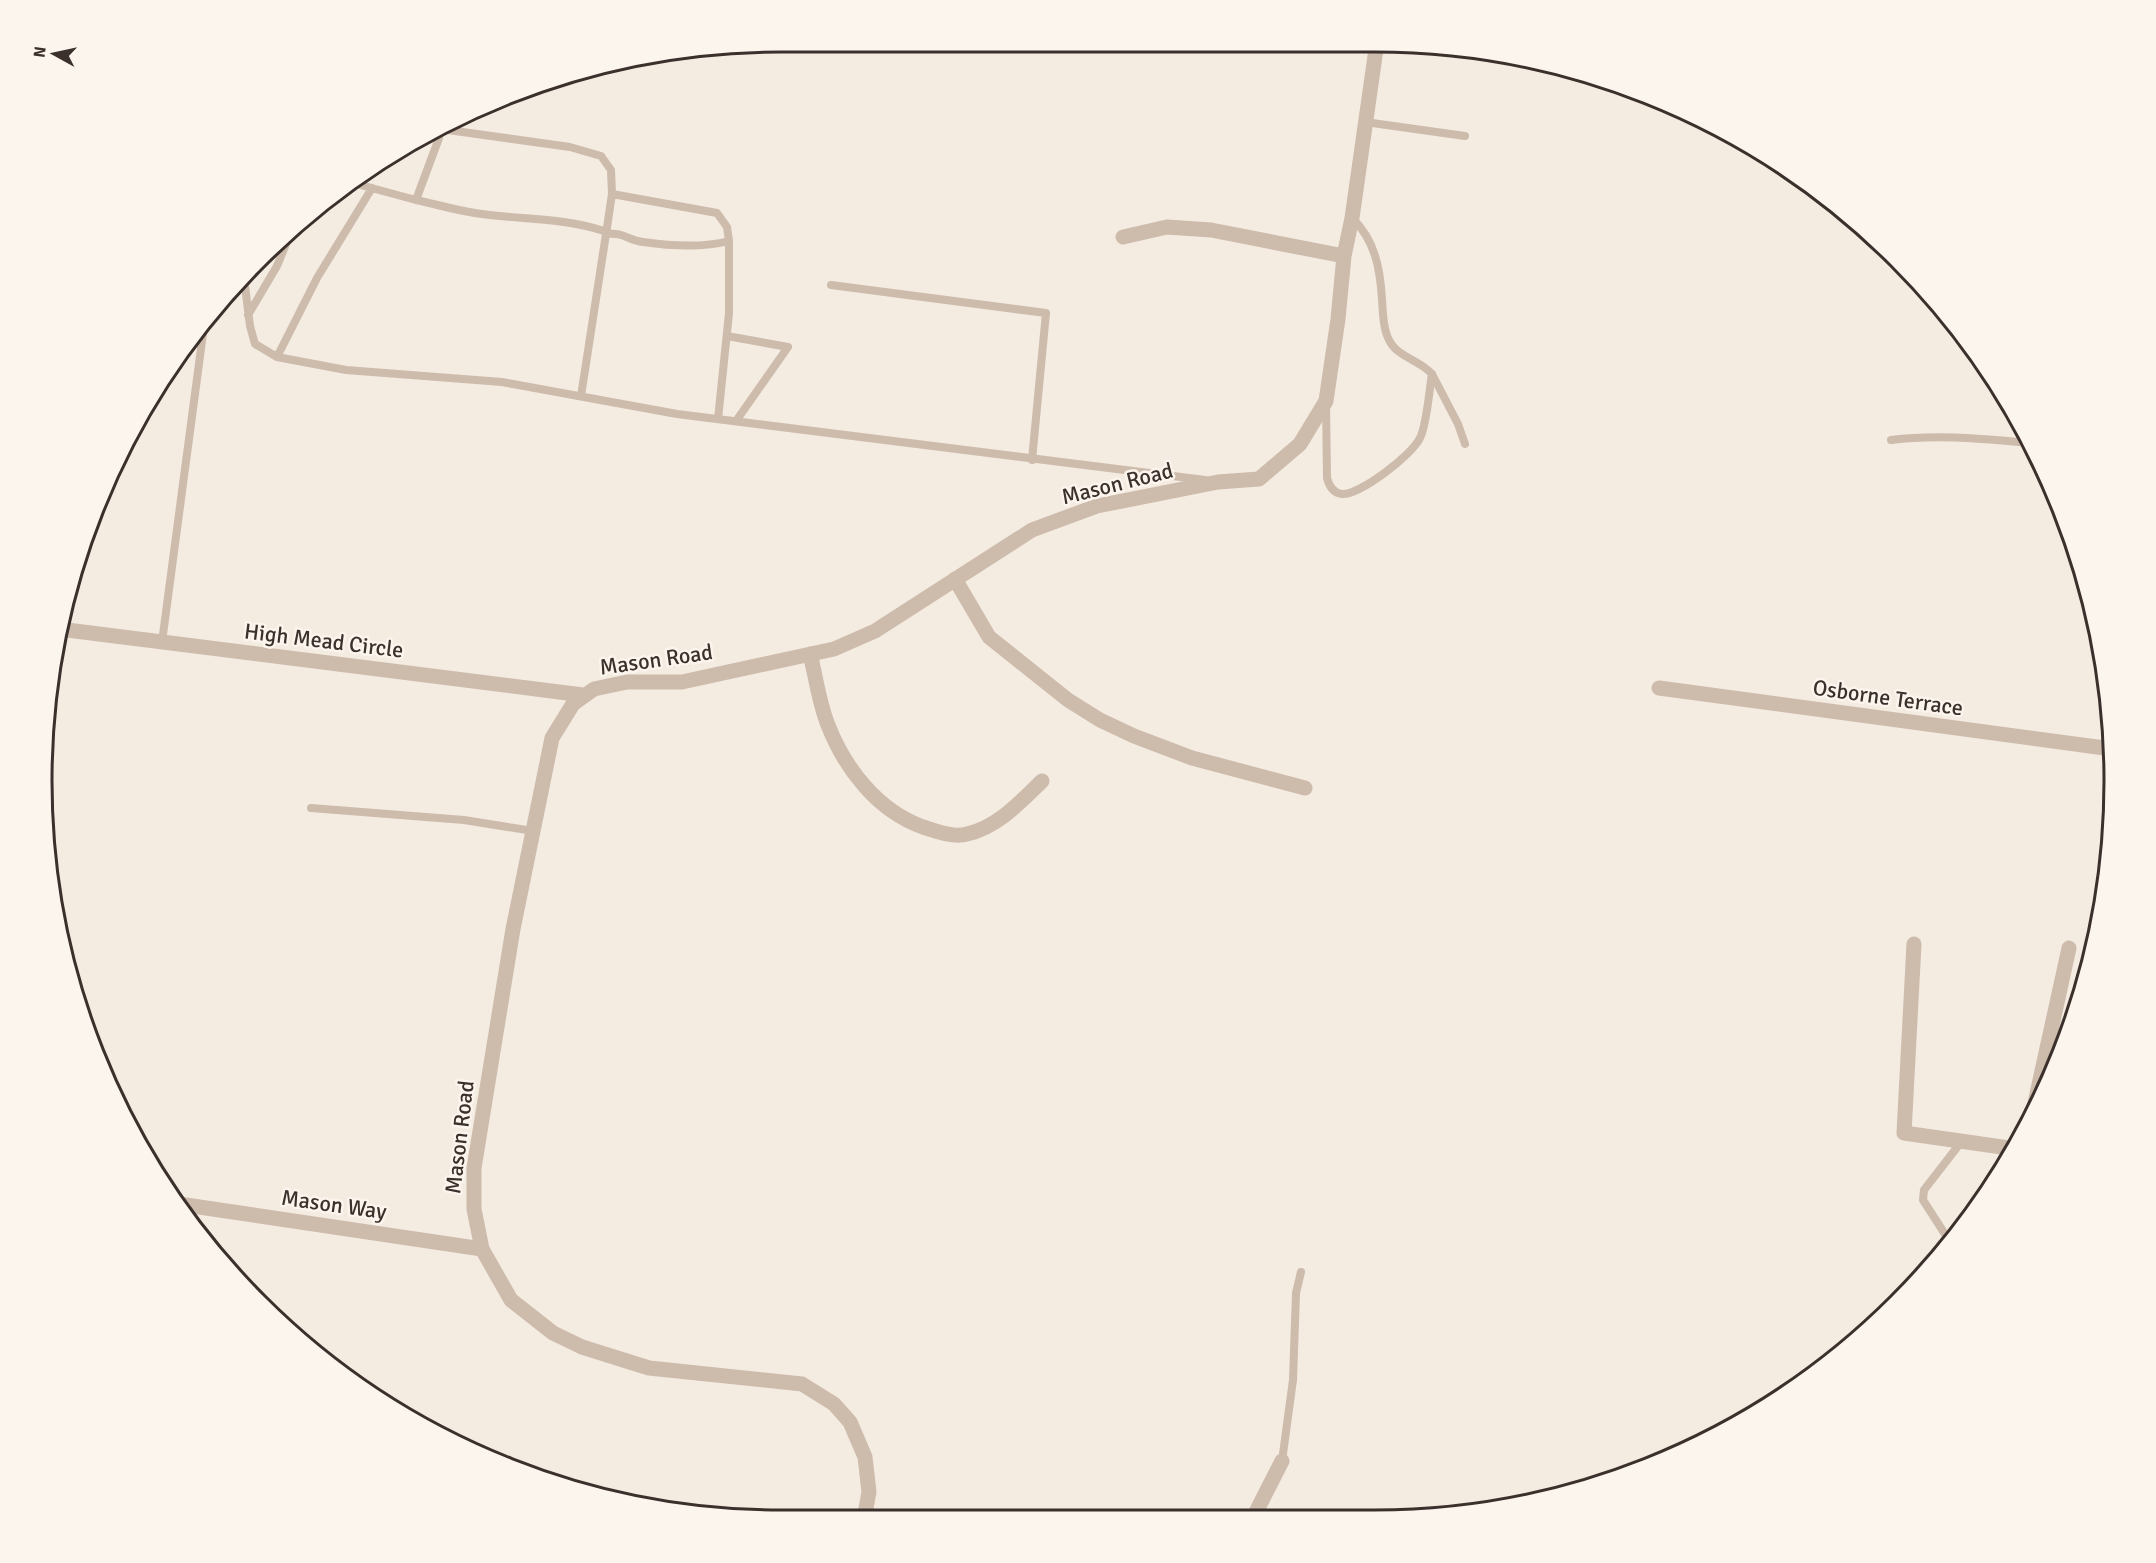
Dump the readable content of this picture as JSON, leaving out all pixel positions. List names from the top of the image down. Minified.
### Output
{"streets":{"street":["Mason Road","High Mead Circle","Osborne Terrace","Mason Way"]},"crossings":[["Mason Road","High Mead Circle"],["Mason Road","Mason Way"]],"north":"left"}
